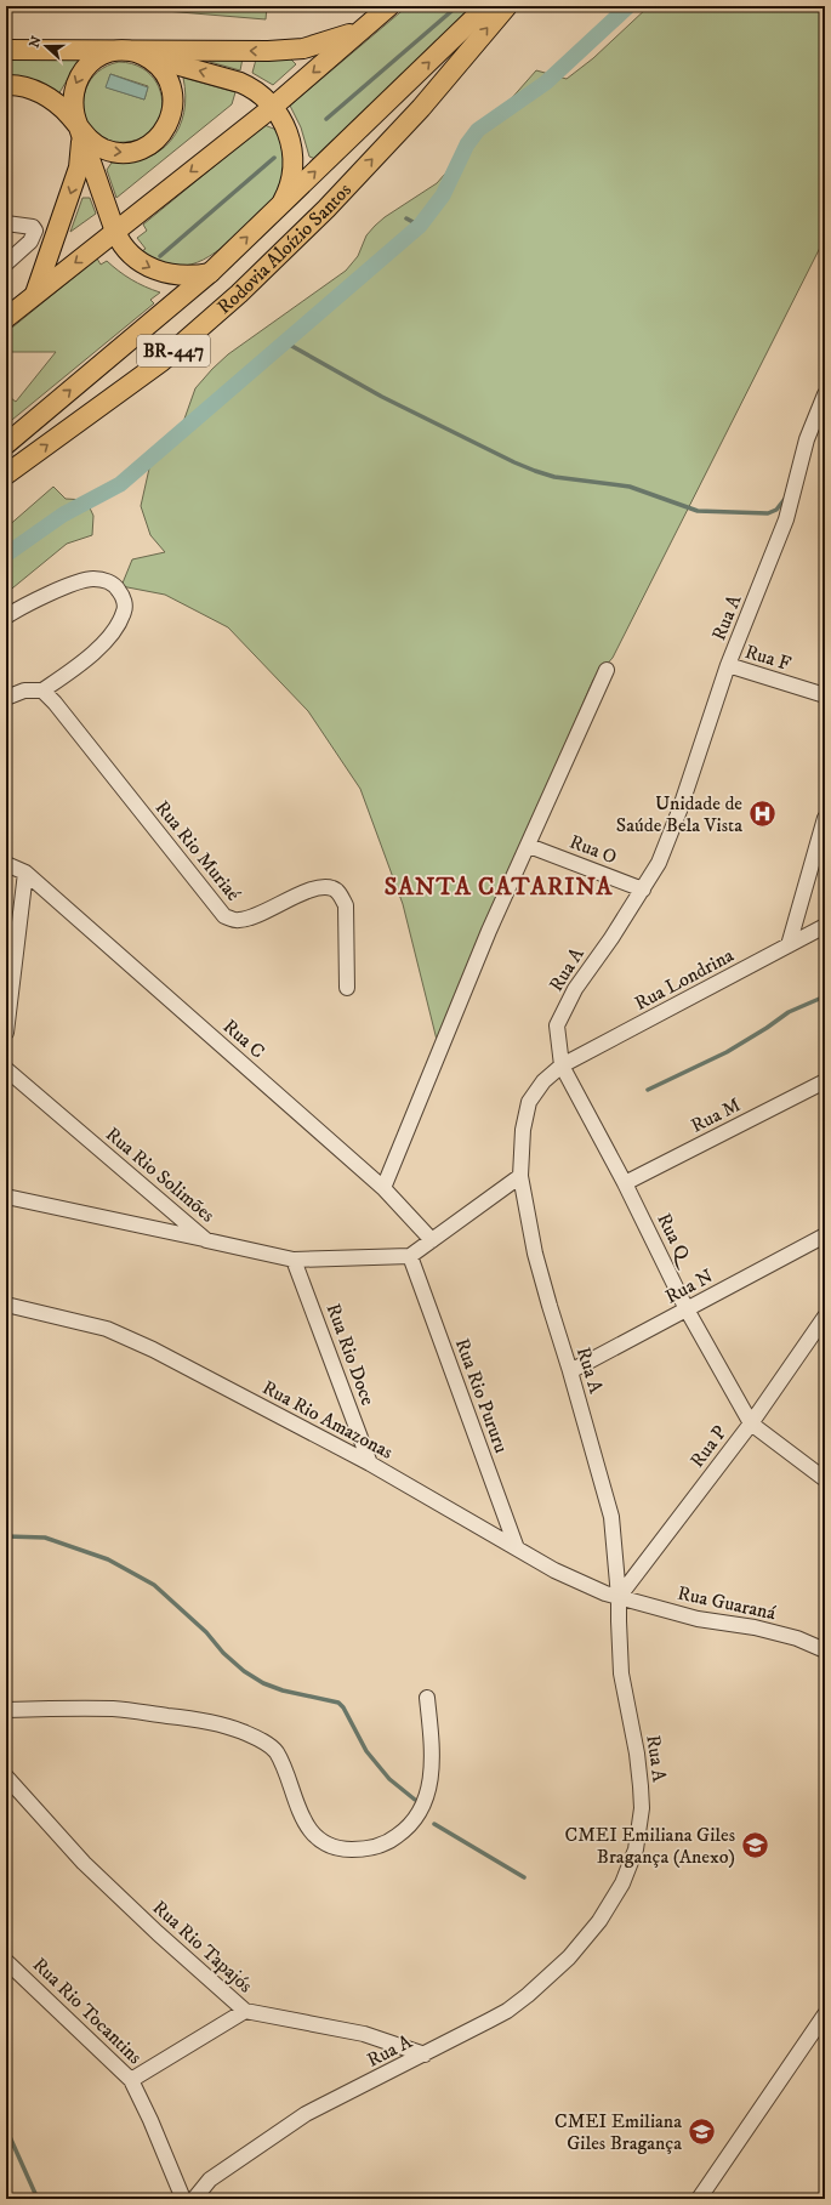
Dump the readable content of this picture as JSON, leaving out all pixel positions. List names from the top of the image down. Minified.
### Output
{"streets":{"main road":["Rodovia Aloízio Santos","BR-447"],"street":["Rua A","Rua F","Rua O","Rua Rio Muriaé","Rua Londrina","Rua C","Rua M","Rua Rio Solimões","Rua Q","Rua N","Rua Rio Doce","Rua Rio Pururu","Rua Rio Amazonas","Rua P","Rua Guaraná","Rua Rio Tapajós","Rua Rio Tocantins"]},"crossings":[["Rua A","Rua F"],["Rua A","Rua O"],["Rua A","Rua Londrina"],["Rua A","Rua Q"],["Rua A","Rua N"],["Rua A","Rua Rio Amazonas"],["Rua A","Rua P"],["Rua A","Rua Guaraná"],["Rua A","Rua Rio Tapajós"],["Rua Londrina","Rua Q"],["Rua M","Rua Q"],["Rua Rio Solimões","Rua Rio Doce"],["Rua Rio Solimões","Rua Rio Pururu"],["Rua Q","Rua N"],["Rua Q","Rua P"],["Rua Rio Doce","Rua Rio Amazonas"],["Rua Rio Pururu","Rua Rio Amazonas"],["Rua Rio Amazonas","Rua P"],["Rua Rio Amazonas","Rua Guaraná"],["Rua P","Rua Guaraná"]],"districts":["SANTA CATARINA"],"places":{"hospital":["Unidade de Saúde Bela Vista"],"school or university":["CMEI Emiliana Giles Bragança (Anexo)","CMEI Emiliana Giles Bragança"]},"north":"left"}
